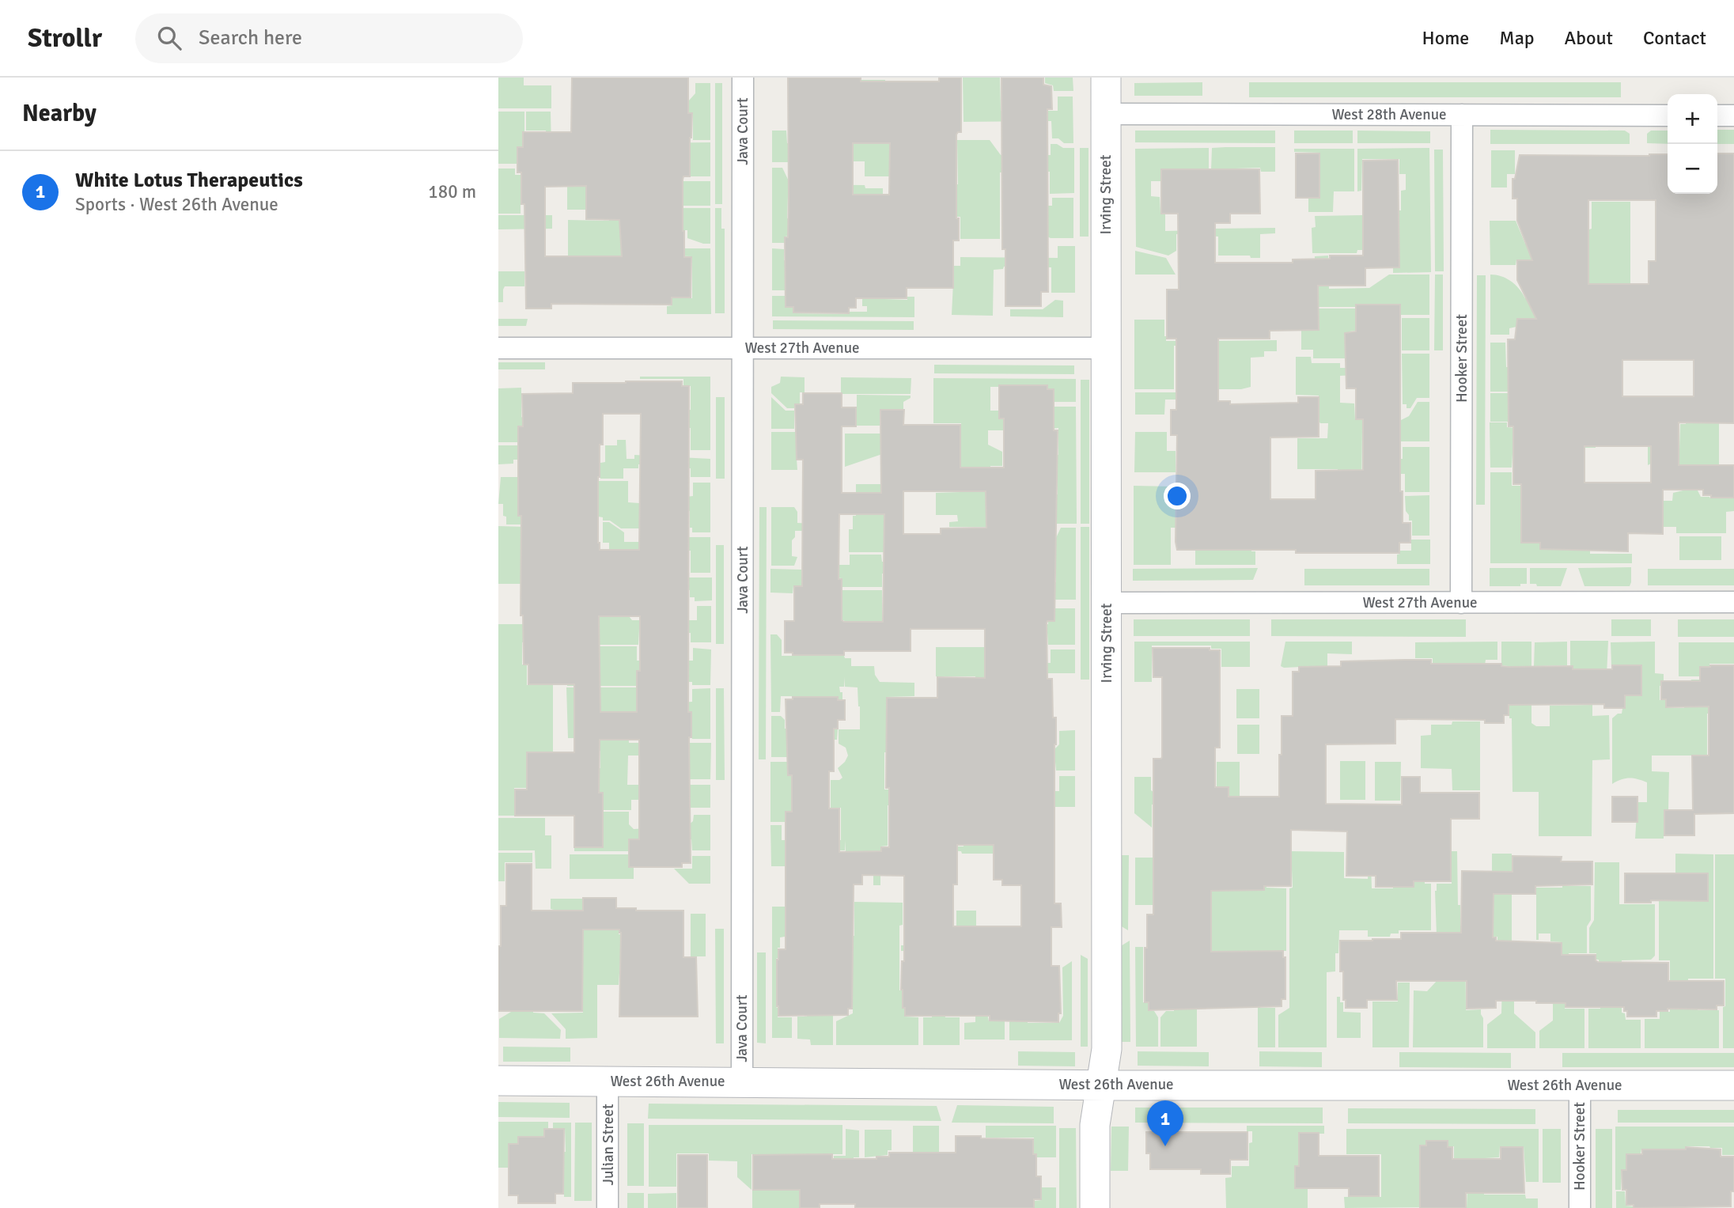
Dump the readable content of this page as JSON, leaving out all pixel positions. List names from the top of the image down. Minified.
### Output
{"streets":{"street":["West 28th Avenue","Java Court","Irving Street","West 27th Avenue","Hooker Street","West 26th Avenue","Julian Street"]},"crossings":[["West 28th Avenue","Irving Street"],["West 28th Avenue","Hooker Street"],["Java Court","West 27th Avenue"],["Java Court","West 26th Avenue"],["Irving Street","West 27th Avenue"],["Irving Street","West 26th Avenue"],["West 27th Avenue","Hooker Street"],["Hooker Street","West 26th Avenue"],["West 26th Avenue","Julian Street"]],"page":{"header":"Strollr","search":"Search here","nav":["Home","Map","About","Contact"],"heading":"Nearby","map_buttons":["+","−"],"list":[{"mark":"1","name":"White Lotus Therapeutics","note":"Sports · West 26th Avenue","value":"180 m"}],"pins":"1"}}
